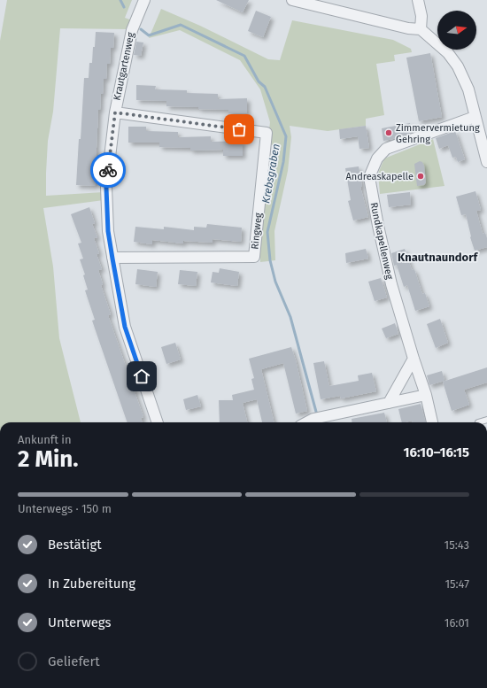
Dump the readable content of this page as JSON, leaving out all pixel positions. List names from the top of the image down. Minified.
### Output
{"streets":{"street":["Krautgartenweg","Ringweg","Rundkapellenweg"]},"crossings":[["Krautgartenweg","Ringweg"]],"districts":["Knautnaundorf"],"water":["Krebsgraben"],"places":["Zimmervermietung Gehring","Andreaskapelle"],"north":"right","page":{"heading":["2 Min.","Ankunft in","16:10–16:15"],"bar":"Unterwegs · 150 m","list":[["Bestätigt","15:43"],["In Zubereitung","15:47"],["Unterwegs","16:01"],"Geliefert"]}}
